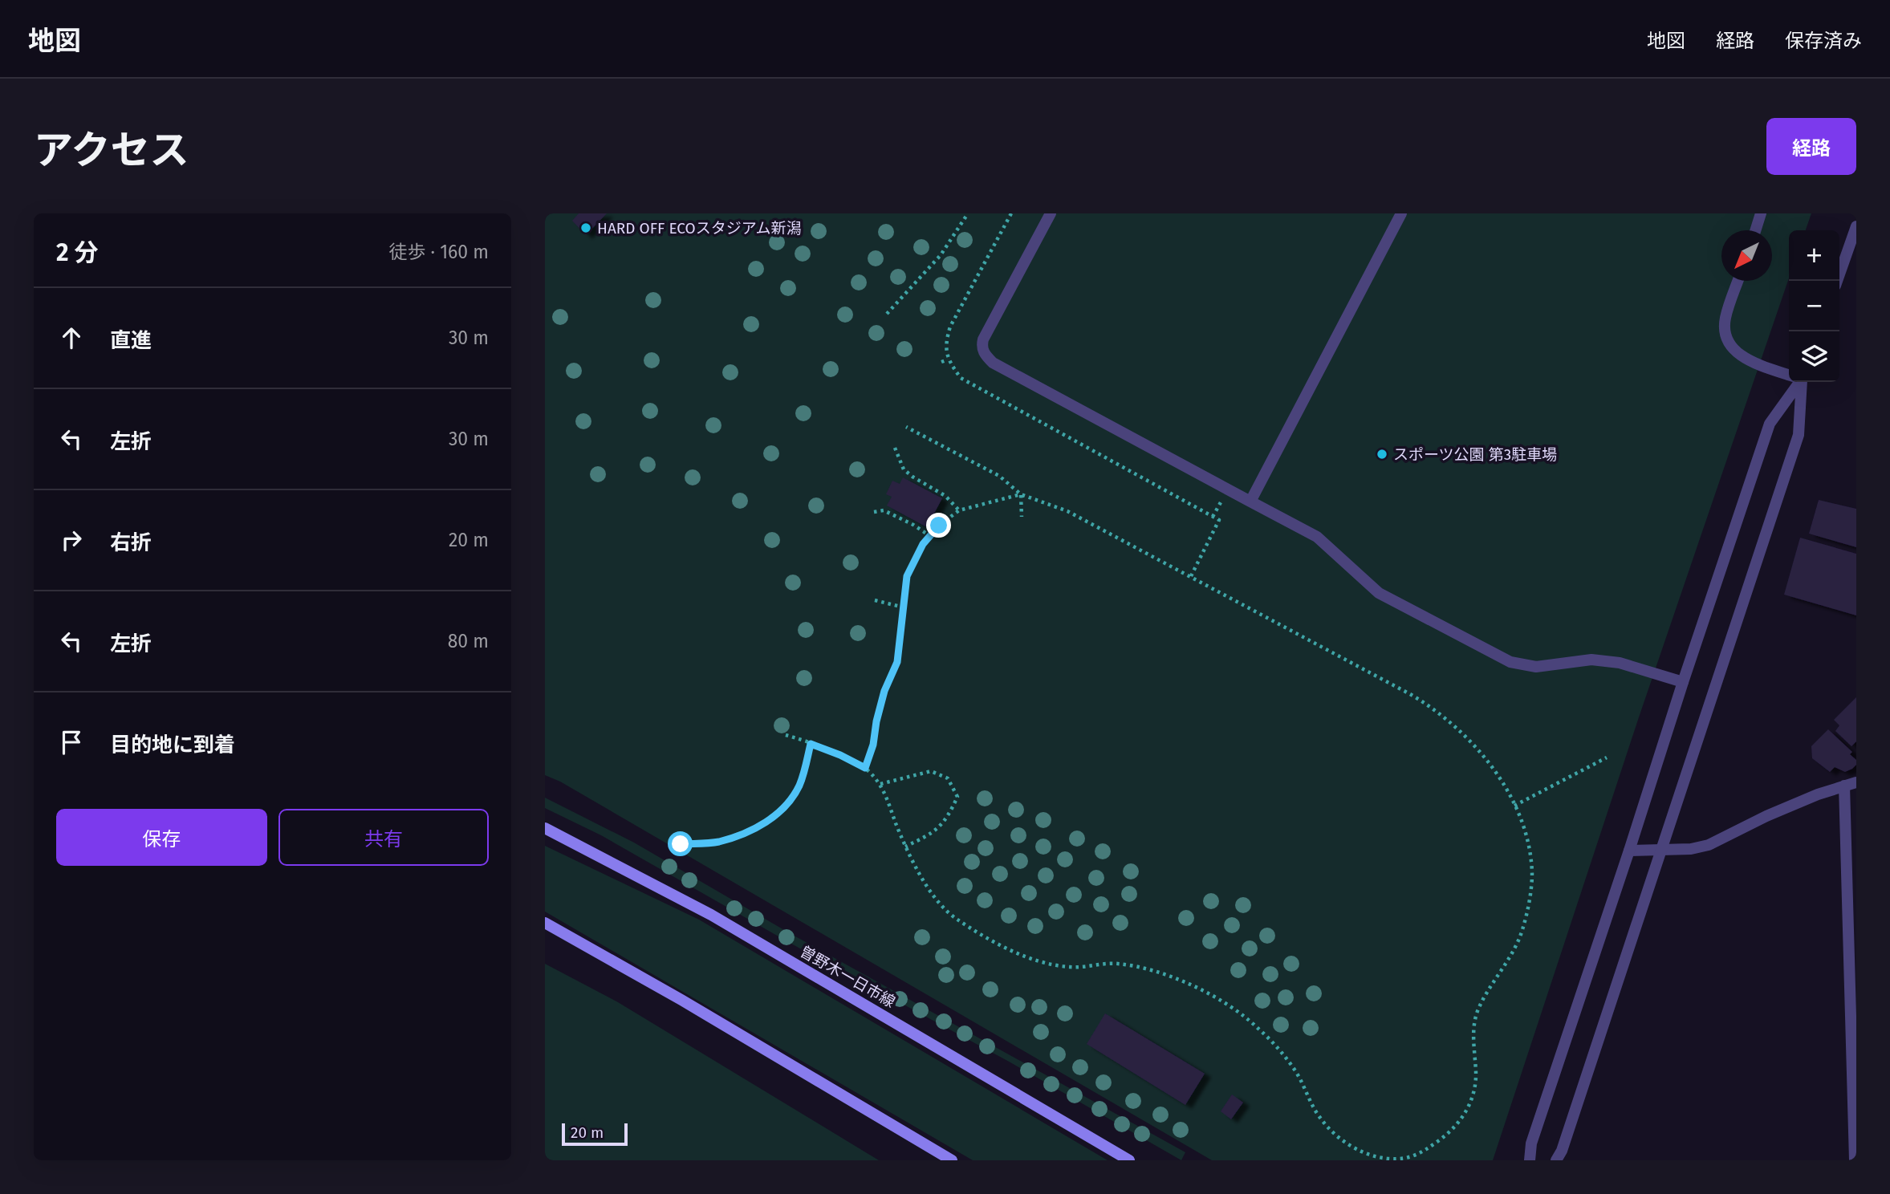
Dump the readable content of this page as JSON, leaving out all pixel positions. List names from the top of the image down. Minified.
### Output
{"streets":{"main road":["曽野木一日市線"]},"places":["HARD OFF ECOスタジアム新潟","スポーツ公園 第3駐車場"],"scale_bar":"20 m","north":"bottom left","page":{"header":"地図","nav":["地図","経路","保存済み"],"title":"アクセス","buttons":["経路",["保存","共有"]],"heading":["2 分","徒歩 · 160 m"],"map_buttons":["+","−"],"list":[["直進","30 m"],["左折","30 m"],["右折","20 m"],["左折","80 m"],"目的地に到着"],"scale":"20 m"}}
